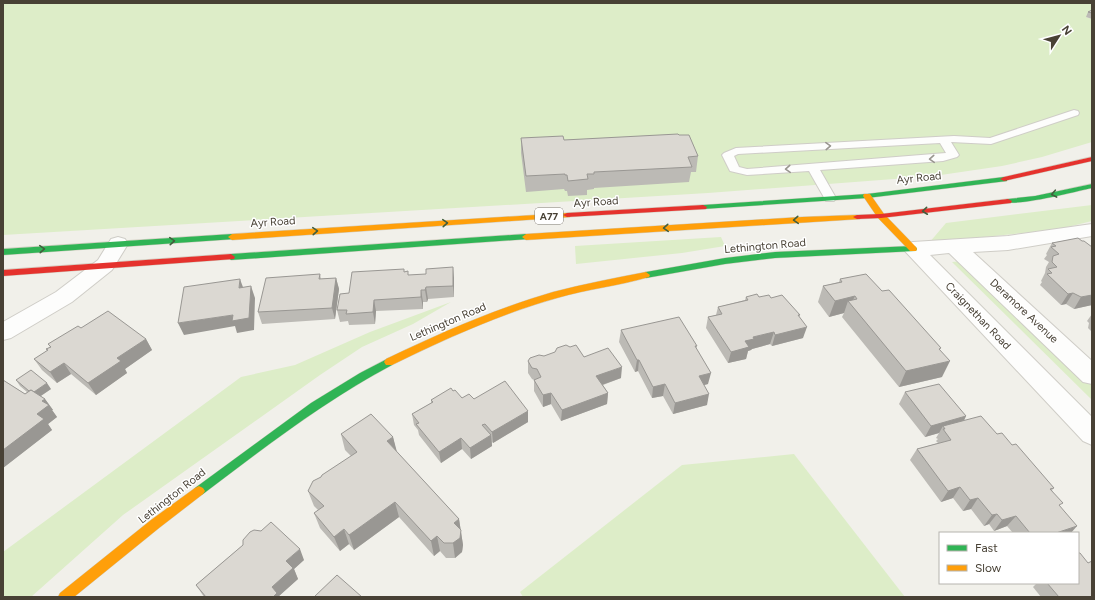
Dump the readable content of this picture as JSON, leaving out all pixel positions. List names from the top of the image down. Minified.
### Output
{"streets":{"main road":["Ayr Road","A77","Lethington Road","Craignethan Road"],"street":["Deramore Avenue"]},"crossings":[["Ayr Road","Craignethan Road"],["Lethington Road","Craignethan Road"]],"legend":["Fast","Slow"],"north":"top right"}
